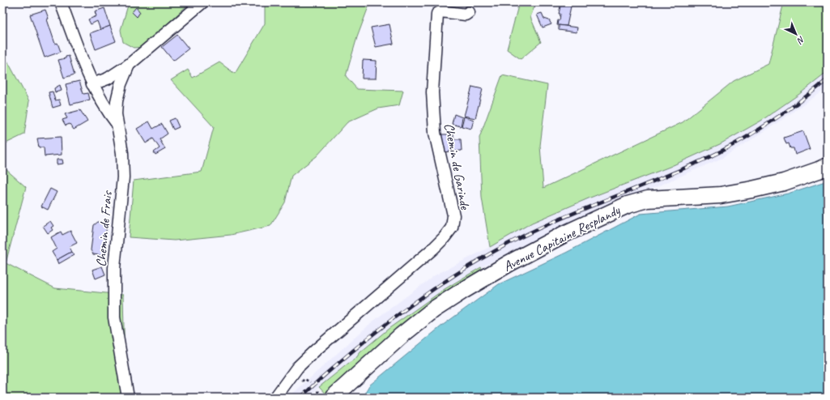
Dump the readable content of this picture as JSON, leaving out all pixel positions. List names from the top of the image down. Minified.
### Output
{"streets":{"main road":["Avenue Capitaine Resplandy"],"street":["Chemin de Garinde","Chemin de Frais"]},"north":"bottom right"}
